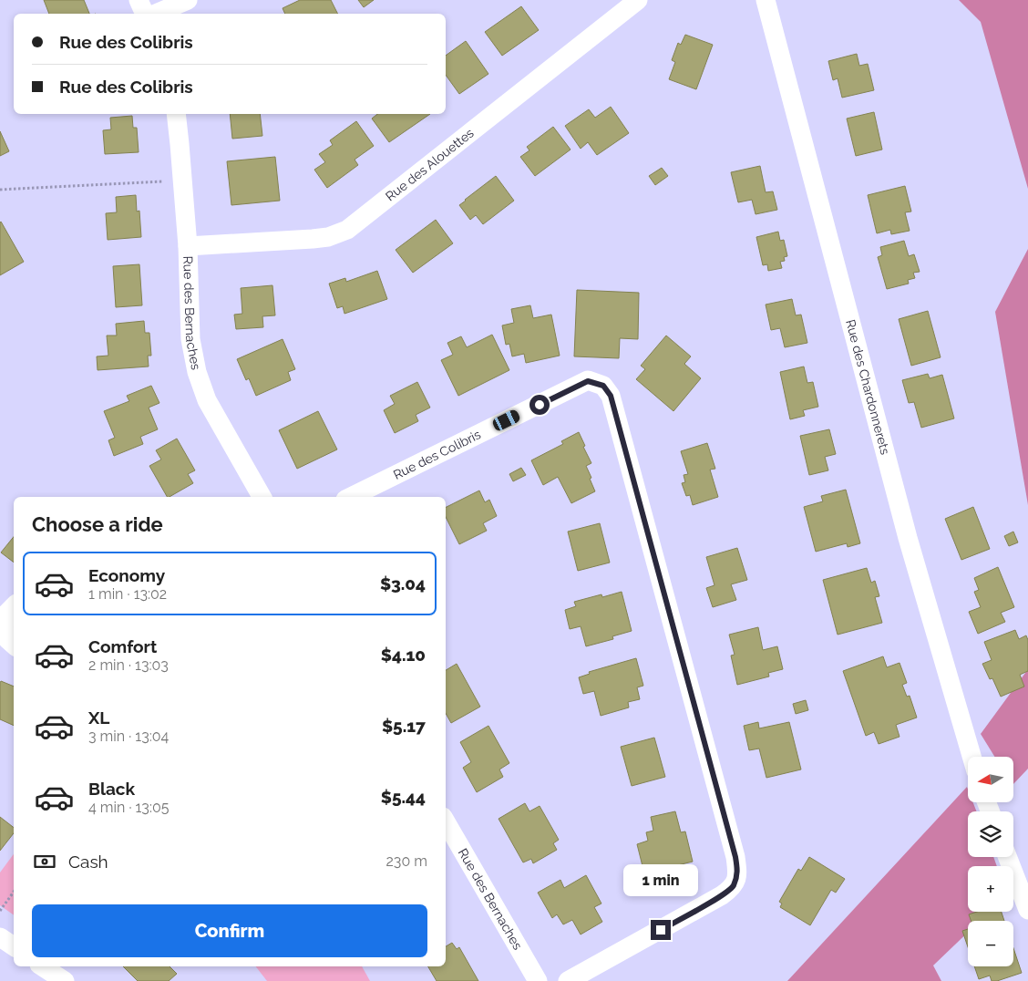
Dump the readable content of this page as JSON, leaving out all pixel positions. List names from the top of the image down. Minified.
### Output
{"streets":{"street":["Rue des Alouettes","Rue des Bernaches","Rue des Chardonnerets","Rue des Colibris"]},"crossings":[["Rue des Alouettes","Rue des Bernaches"]],"north":"left","page":{"banner":["Rue des Colibris","Rue des Colibris"],"heading":"Choose a ride","list":[{"name":"Economy","note":"1 min · 13:02","value":"$3.04"},{"name":"Comfort","note":"2 min · 13:03","value":"$4.10"},{"name":"XL","note":"3 min · 13:04","value":"$5.17"},{"name":"Black","note":"4 min · 13:05","value":"$5.44"}],"map_buttons":["+","−"],"pay":["Cash","230 m"],"bubble":"1 min","buttons":"Confirm"}}
